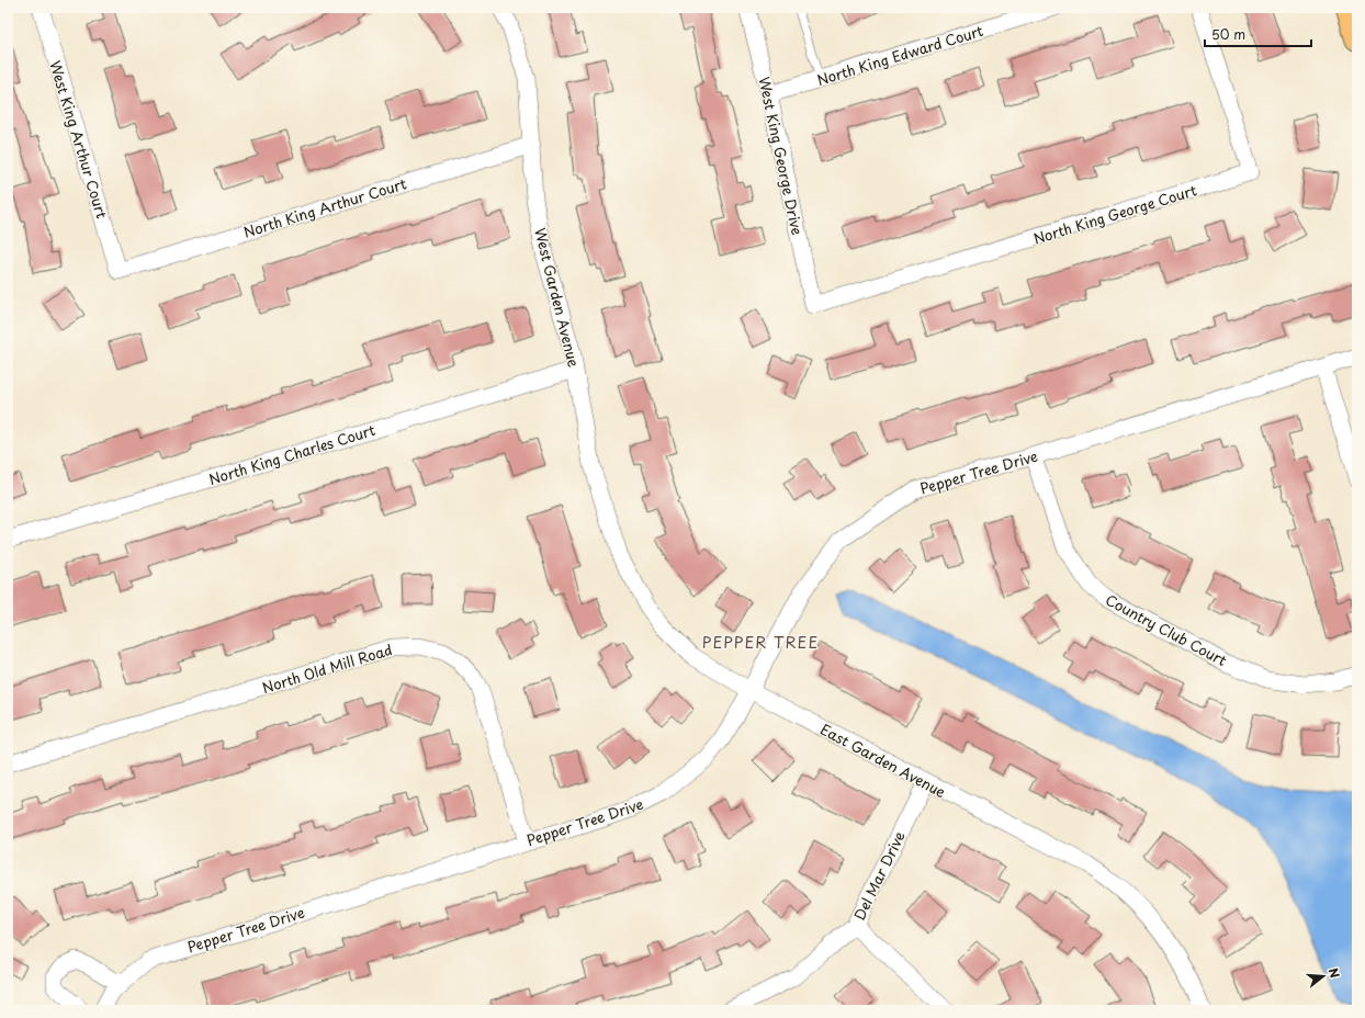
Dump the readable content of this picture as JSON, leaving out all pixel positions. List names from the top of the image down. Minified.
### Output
{"streets":{"street":["North King Edward Court","West King Arthur Court","West King George Drive","North King Arthur Court","North King George Court","West Garden Avenue","North King Charles Court","Pepper Tree Drive","Country Club Court","North Old Mill Road","East Garden Avenue","Del Mar Drive"]},"crossings":[["North King Edward Court","West King George Drive"],["West King Arthur Court","North King Arthur Court"],["West King George Drive","North King George Court"],["North King Arthur Court","West Garden Avenue"],["West Garden Avenue","North King Charles Court"],["West Garden Avenue","East Garden Avenue"],["Pepper Tree Drive","Country Club Court"],["Pepper Tree Drive","North Old Mill Road"],["Pepper Tree Drive","East Garden Avenue"],["East Garden Avenue","Del Mar Drive"]],"districts":["PEPPER TREE"],"scale_bar":"50 m","north":"right"}
